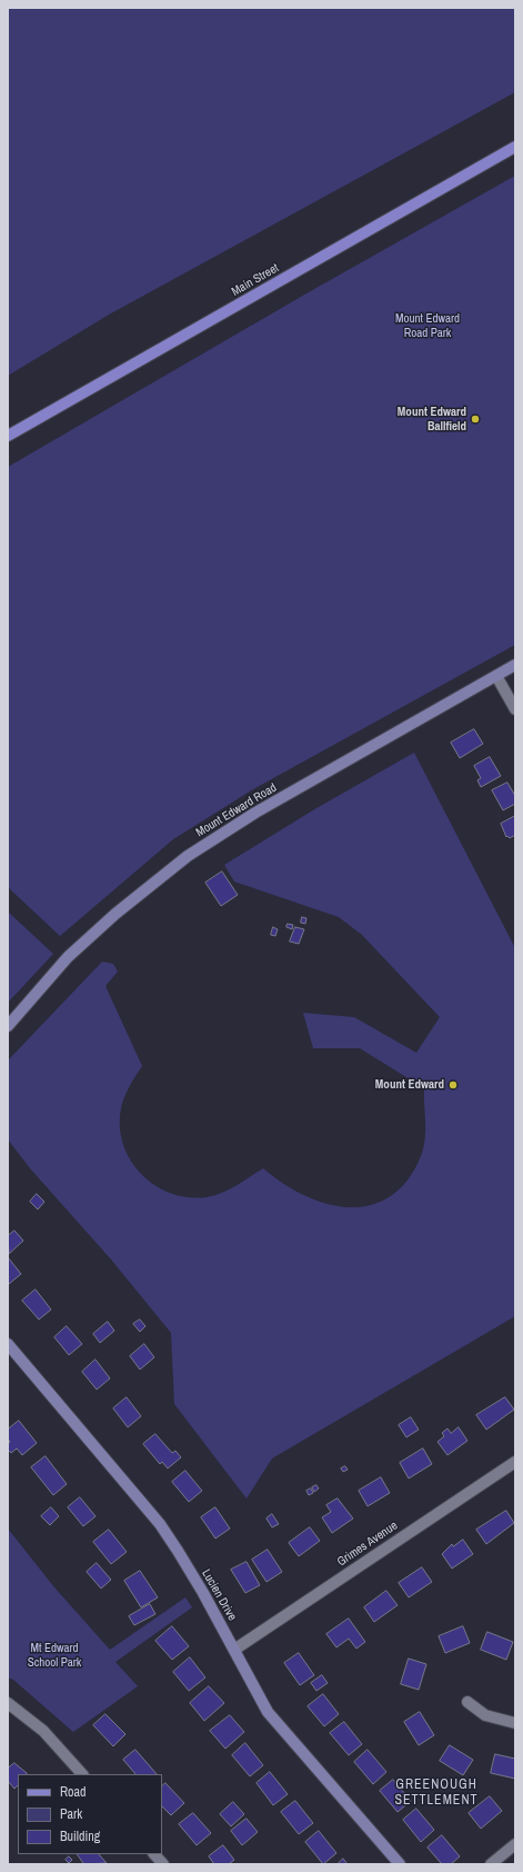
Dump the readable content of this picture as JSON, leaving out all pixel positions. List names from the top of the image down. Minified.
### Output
{"streets":{"main road":["Main Street"],"street":["Mount Edward Road","Grimes Avenue","Lucien Drive"]},"crossings":[["Grimes Avenue","Lucien Drive"]],"districts":["GREENOUGH SETTLEMENT"],"parks":["Mount Edward Road Park","Mt Edward School Park"],"places":["Mount Edward Ballfield","Mount Edward"],"legend":["Road","Park","Building"]}
